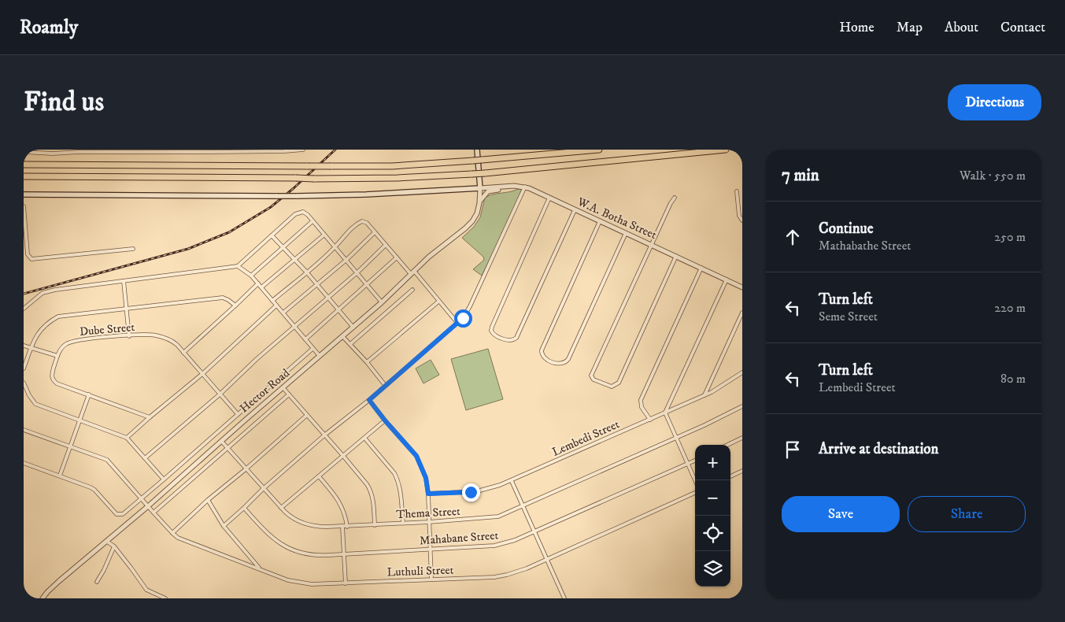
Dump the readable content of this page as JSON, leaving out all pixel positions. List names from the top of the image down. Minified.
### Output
{"streets":{"street":["W.A. Botha Street","Dube Street","Hector Road","Lembedi Street","Thema Street","Mahabane Street","Luthuli Street"]},"crossings":[["W.A. Botha Street","Hector Road"],["Dube Street","Hector Road"],["Hector Road","Thema Street"],["Hector Road","Luthuli Street"]],"page":{"header":"Roamly","nav":["Home","Map","About","Contact"],"buttons":["Directions",["Save","Share"]],"title":"Find us","heading":["7 min","Walk · 550 m"],"list":[["Continue","Mathabathe Street","250 m"],["Turn left","Seme Street","220 m"],["Turn left","Lembedi Street","80 m"],"Arrive at destination"],"map_buttons":["+","−"]}}
